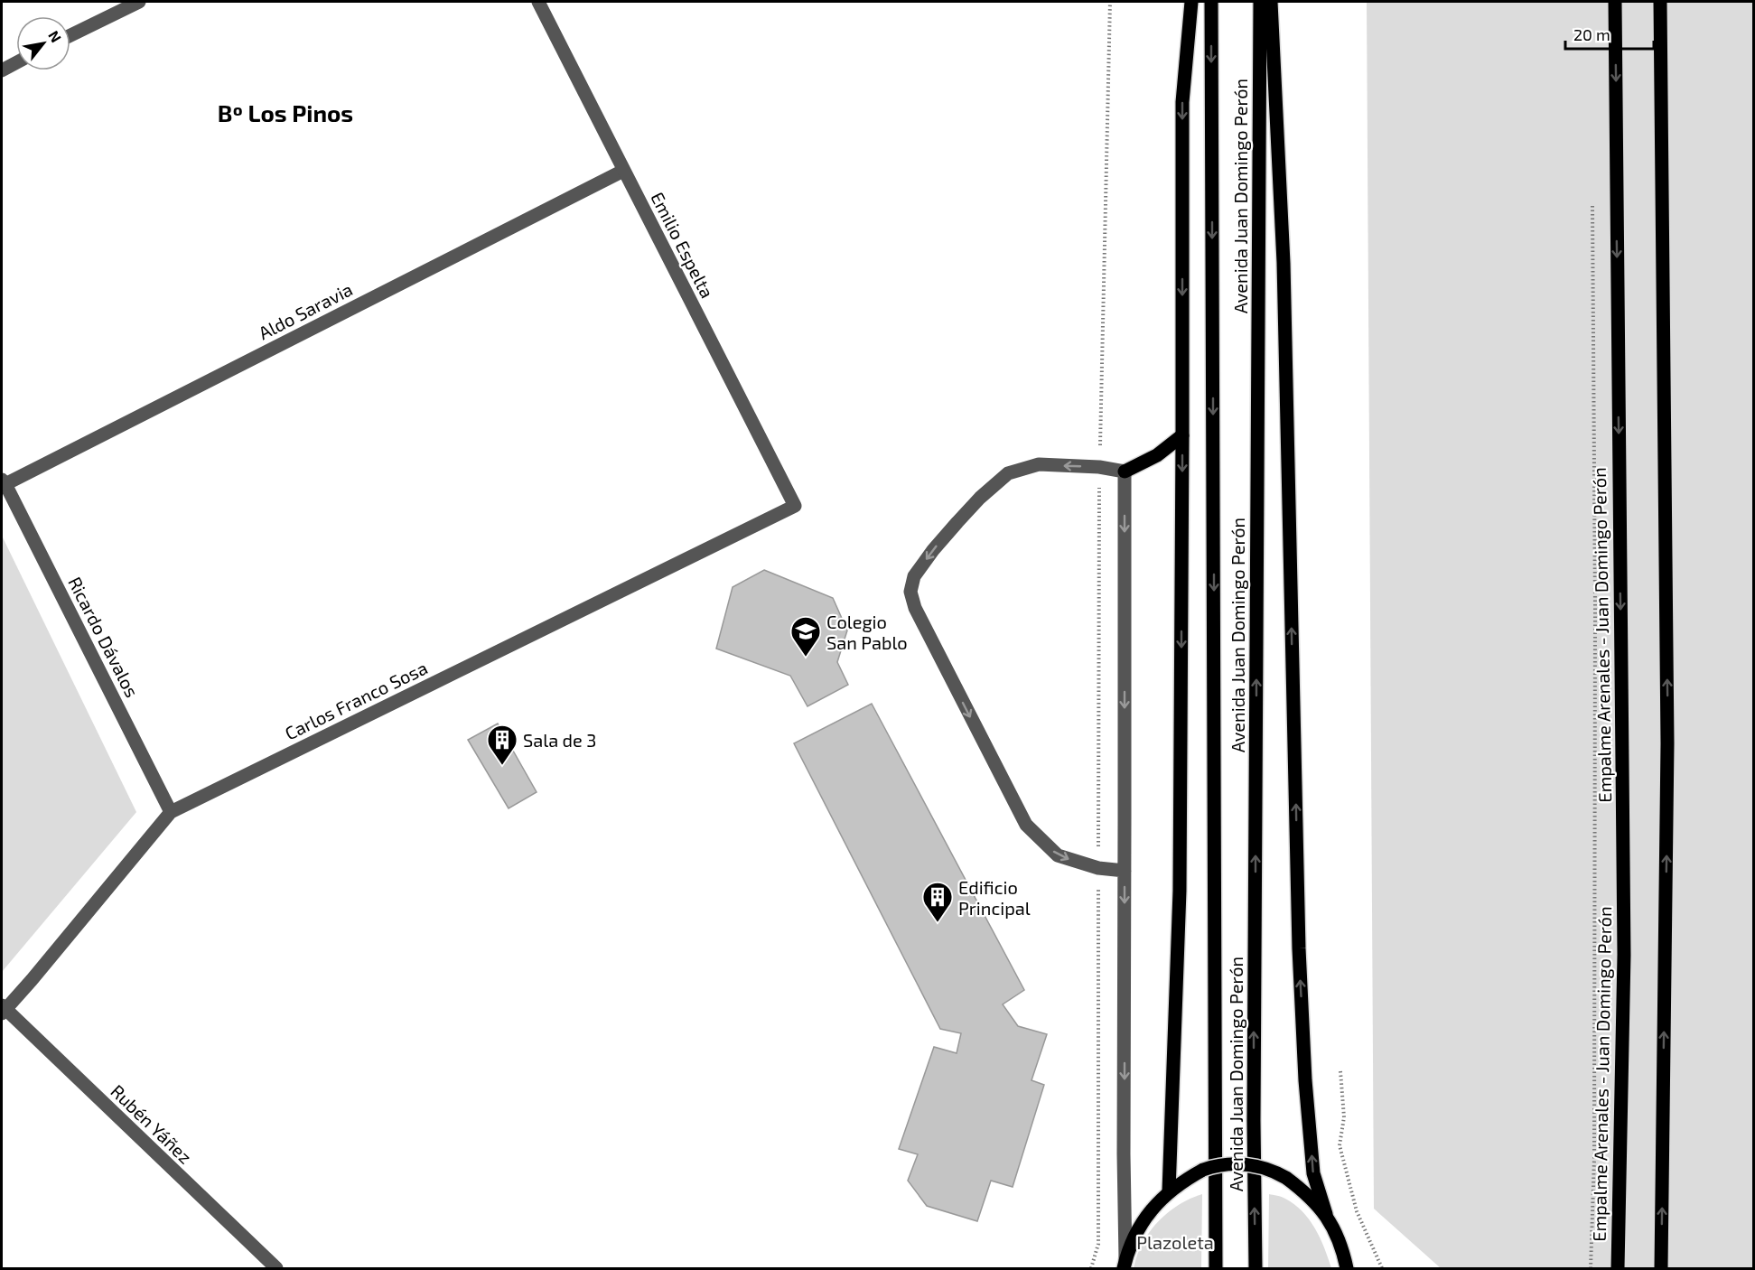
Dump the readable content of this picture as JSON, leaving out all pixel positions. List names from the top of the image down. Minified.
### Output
{"streets":{"main road":["Avenida Juan Domingo Perón","Empalme Arenales - Juan Domingo Perón"],"street":["Emilio Espelta","Aldo Saravia","Ricardo Dávalos","Carlos Franco Sosa","Rubén Yáñez"]},"crossings":[["Emilio Espelta","Aldo Saravia"],["Emilio Espelta","Carlos Franco Sosa"],["Aldo Saravia","Ricardo Dávalos"],["Ricardo Dávalos","Carlos Franco Sosa"],["Carlos Franco Sosa","Rubén Yáñez"]],"districts":["Bº Los Pinos"],"parks":["Plazoleta"],"places":{"school or university":["Colegio San Pablo"],"building":["Sala de 3","Edificio Principal"]},"scale_bar":"20 m","north":"top right"}
